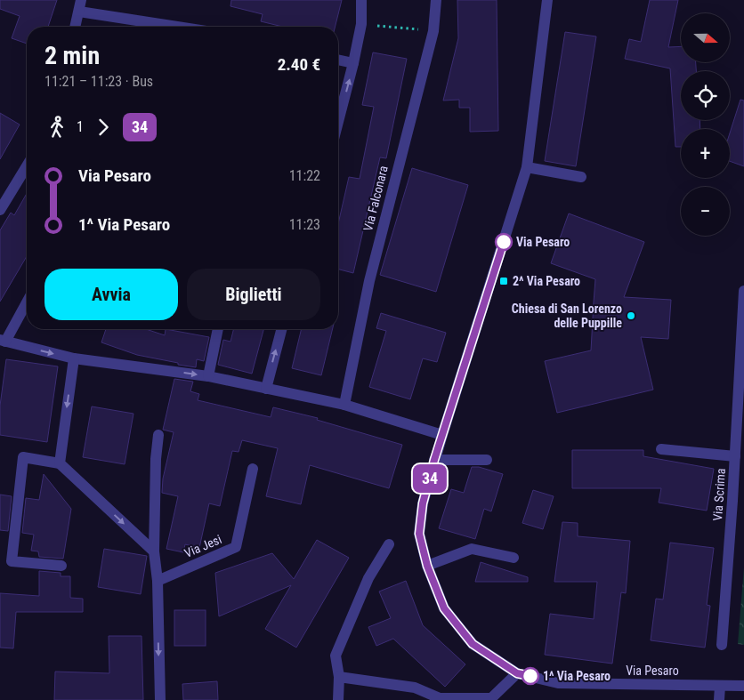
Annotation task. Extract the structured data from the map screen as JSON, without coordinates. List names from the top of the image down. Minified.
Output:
{"streets":{"street":["Via Falconara","Via Scrima","Via Jesi","Via Pesaro"]},"places":{"other":["Via Pesaro","Chiesa di San Lorenzo delle Puppille","1^ Via Pesaro"],"transit":["2^ Via Pesaro"]},"lines":["bus line 34"],"north":"right","page":{"on_map":"34","map_buttons":["+","−"],"heading":["2 min","11:21 – 11:23 · Bus","2.40 €"],"legs":["1","34"],"list":[{"name":"Via Pesaro","value":"11:22"},{"name":"1^ Via Pesaro","value":"11:23"}],"buttons":["Avvia","Biglietti"]}}
